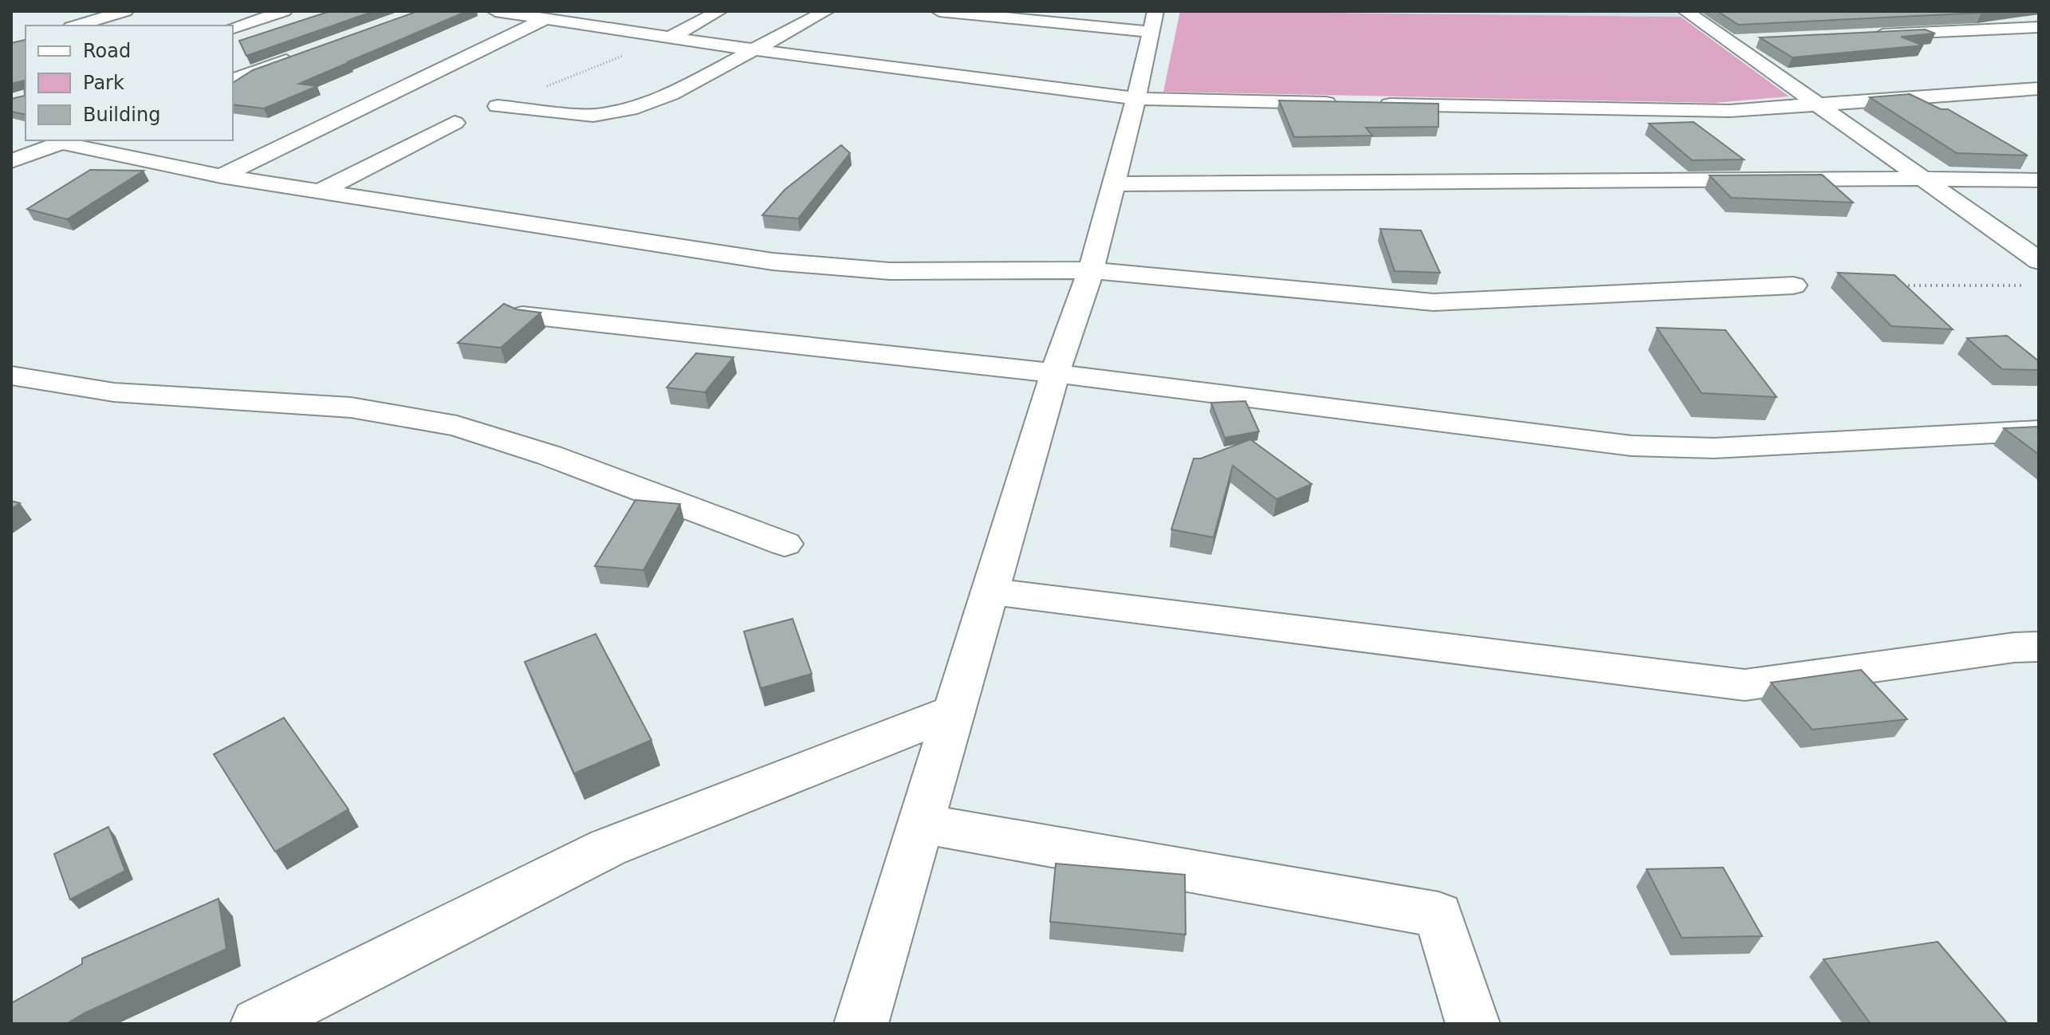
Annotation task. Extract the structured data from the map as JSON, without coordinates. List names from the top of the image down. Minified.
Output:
{"legend":["Road","Park","Building"]}
